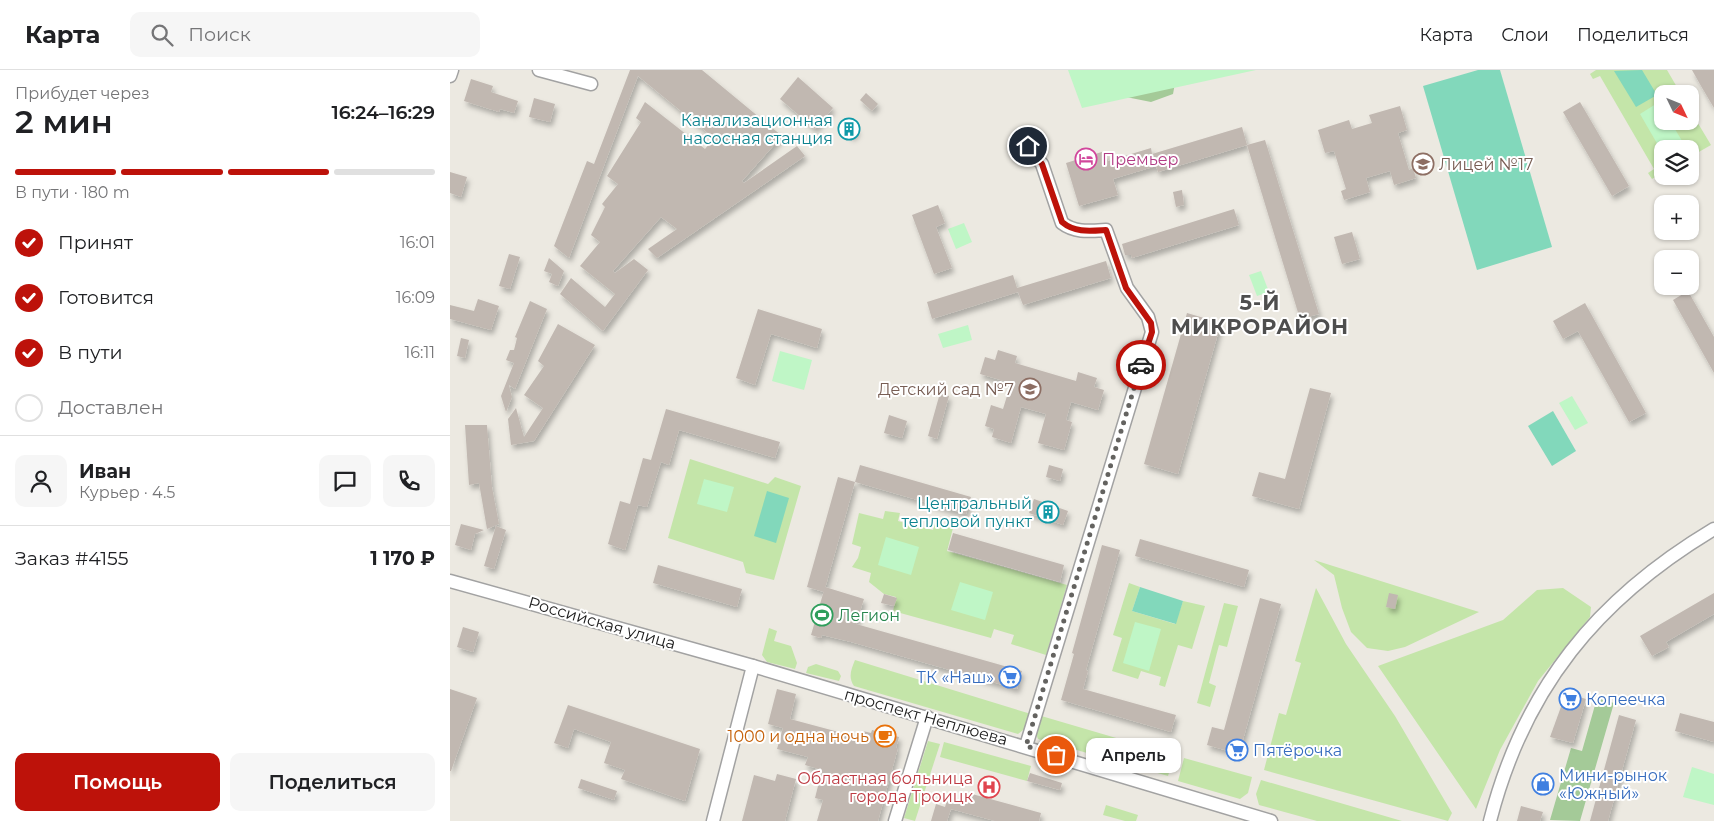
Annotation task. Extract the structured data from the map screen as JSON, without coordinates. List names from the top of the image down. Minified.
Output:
{"streets":{"street":["Российская улица","проспект Неплюева"]},"crossings":[["Российская улица","проспект Неплюева"]],"districts":["5-Й МИКРОРАЙОН"],"places":{"building":["Канализационная насосная станция","Центральный тепловой пункт"],"hotel":["Премьер"],"school or university":["Лицей №17","Детский сад №7"],"sports":["Легион"],"supermarket":["ТК «Наш»","Копеечка","Пятёрочка"],"cafe":["1000 и одна ночь"],"other":["Апрель"],"shop":["Мини-рынок «Южный»"],"hospital":["Областная больница города Троицк"]},"north":"bottom right","page":{"header":"Карта","search":"Поиск","nav":["Карта","Слои","Поделиться"],"heading":["2 мин","Прибудет через","16:24–16:29"],"panel":["Иван","Курьер · 4.5","Заказ #4155","1 170 ₽"],"map_buttons":["+","−"],"bar":"В пути · 180 m","list":[["Принят","16:01"],["Готовится","16:09"],["В пути","16:11"],"Доставлен"],"bubble":"Апрель","buttons":["Помощь","Поделиться"]}}
